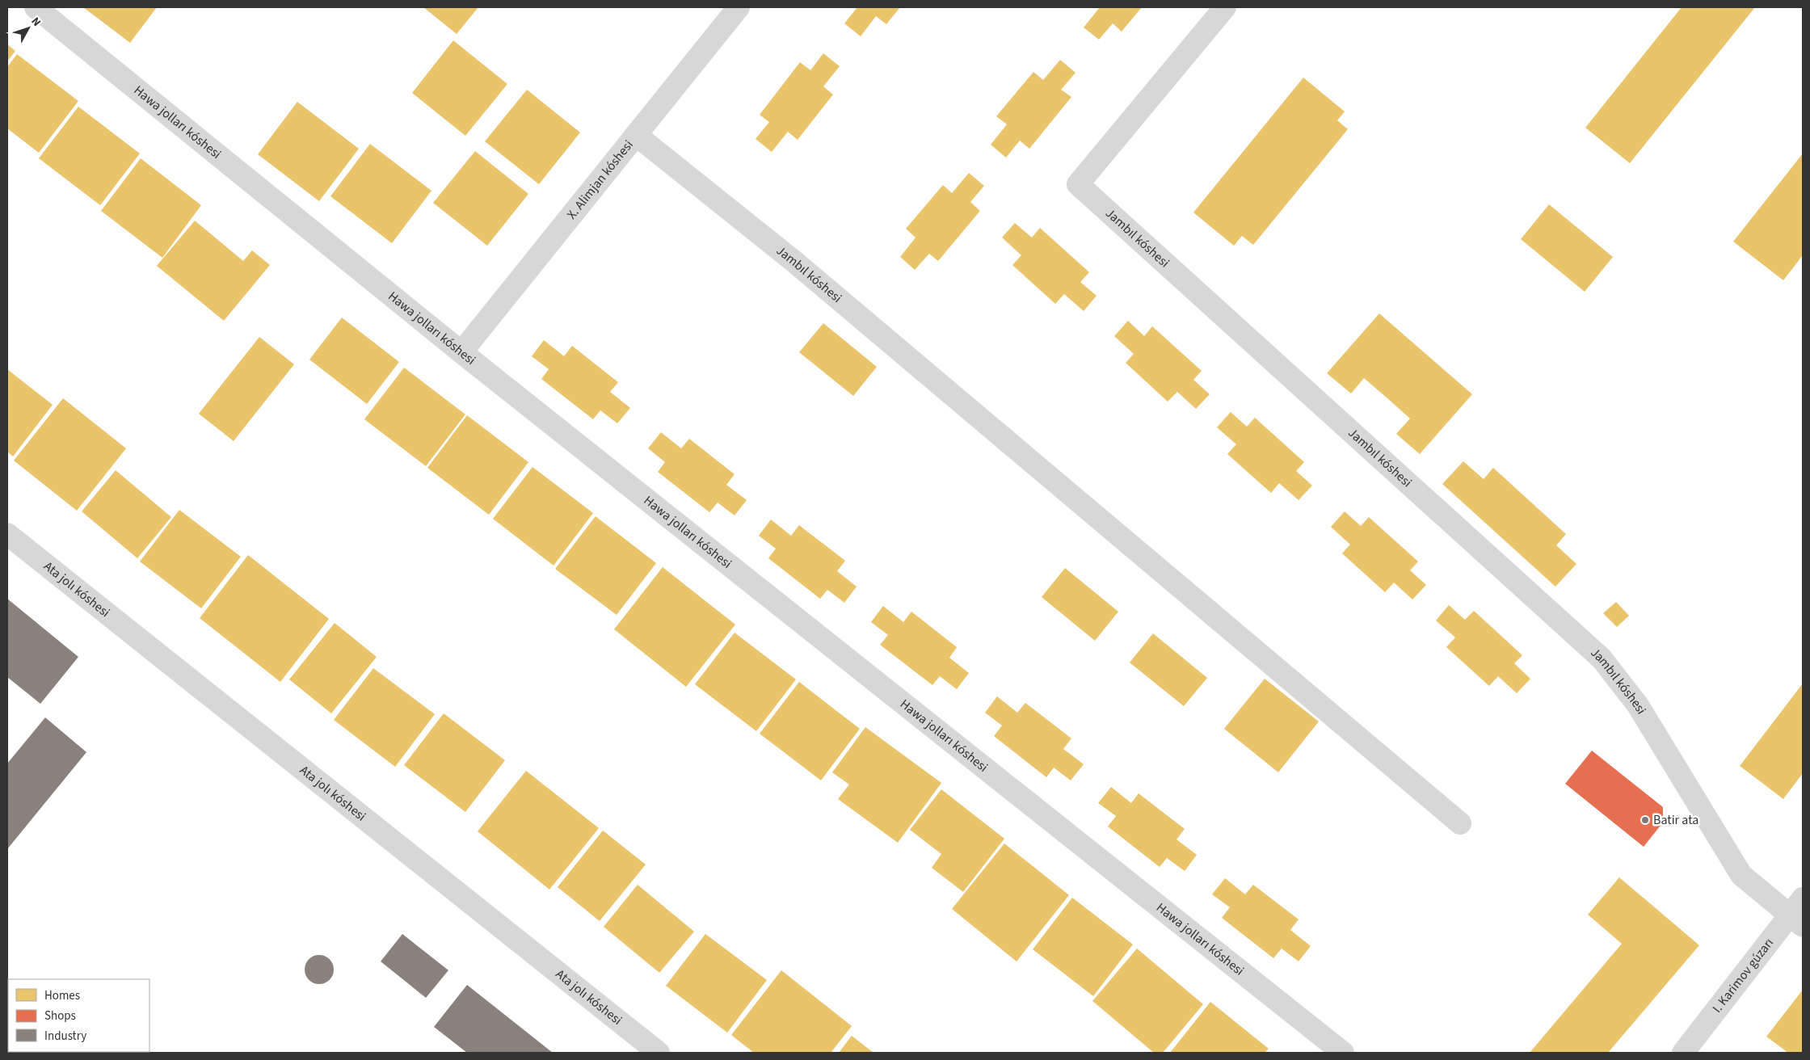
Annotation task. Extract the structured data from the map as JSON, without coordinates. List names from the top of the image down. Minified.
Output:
{"streets":{"street":["Hawa jolları kóshesi","X. Alimjan kóshesi","Jambıl kóshesi","Ata jolı kóshesi","I. Karimov gúzarı"]},"crossings":[["Hawa jolları kóshesi","X. Alimjan kóshesi"],["X. Alimjan kóshesi","Jambıl kóshesi"],["Jambıl kóshesi","I. Karimov gúzarı"]],"places":["Batir ata"],"legend":["Homes","Shops","Industry"],"north":"top right"}
